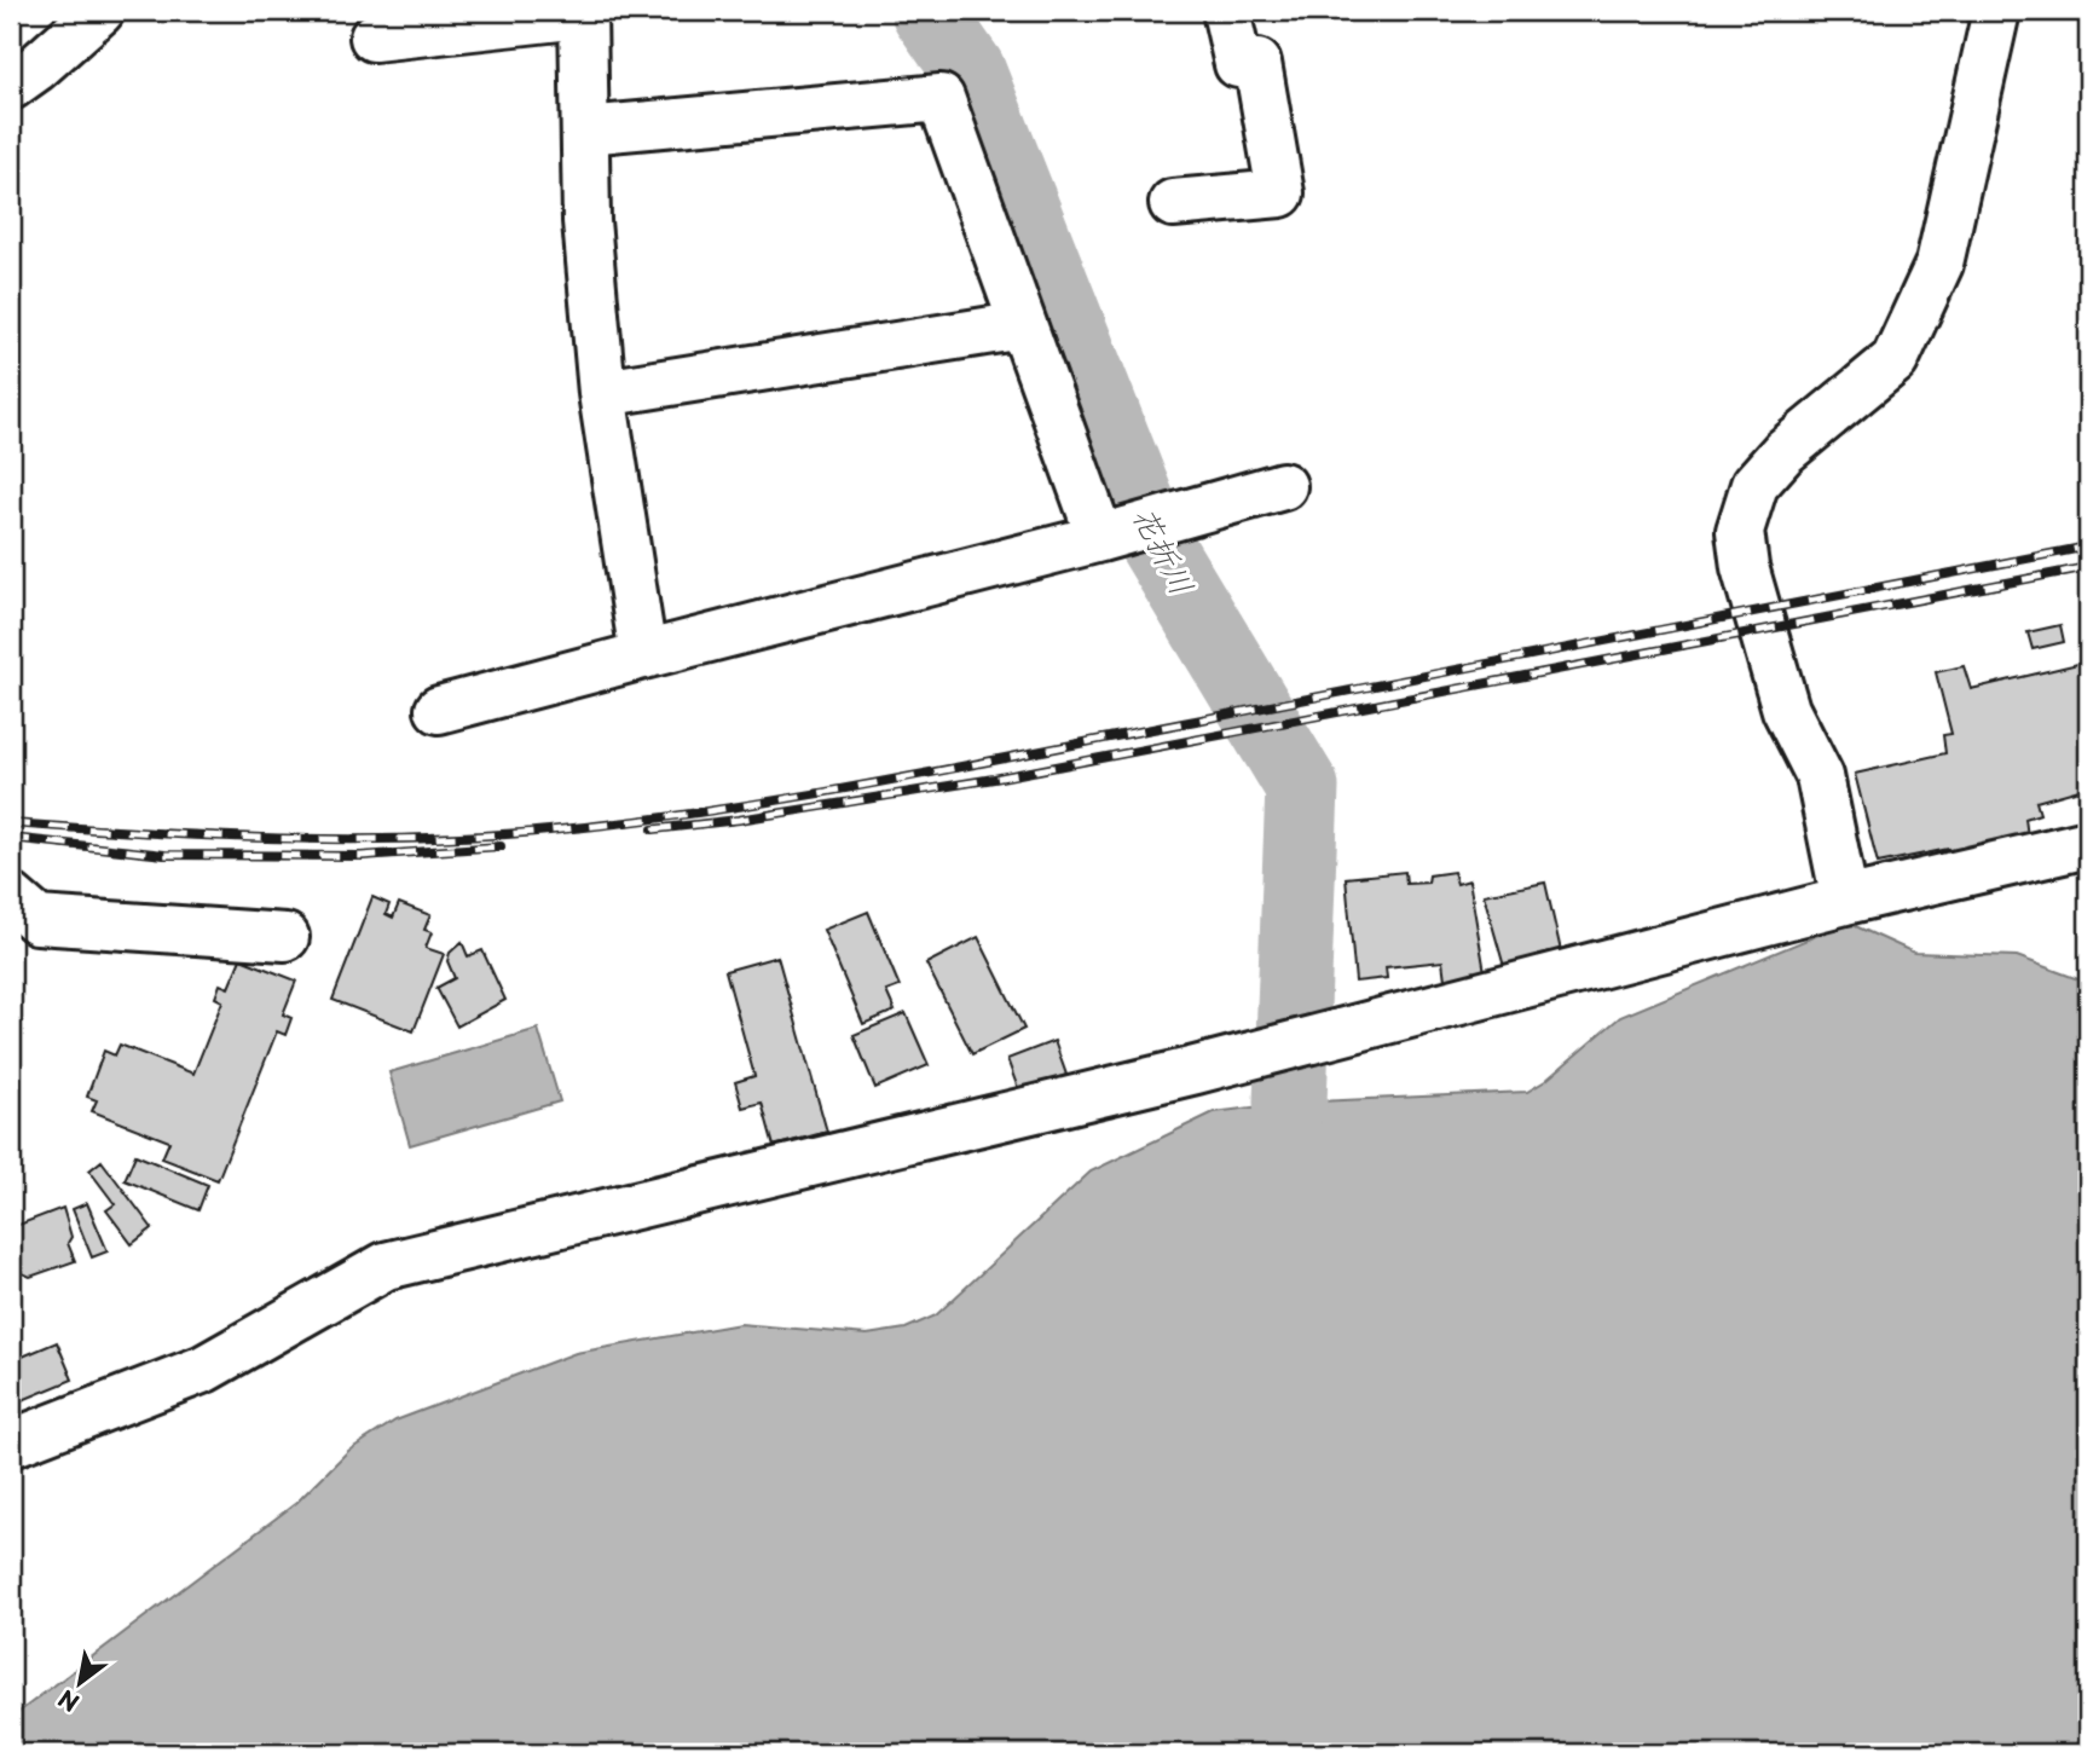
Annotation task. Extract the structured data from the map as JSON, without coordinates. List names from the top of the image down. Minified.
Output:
{"water":["花折川"],"north":"bottom left"}
